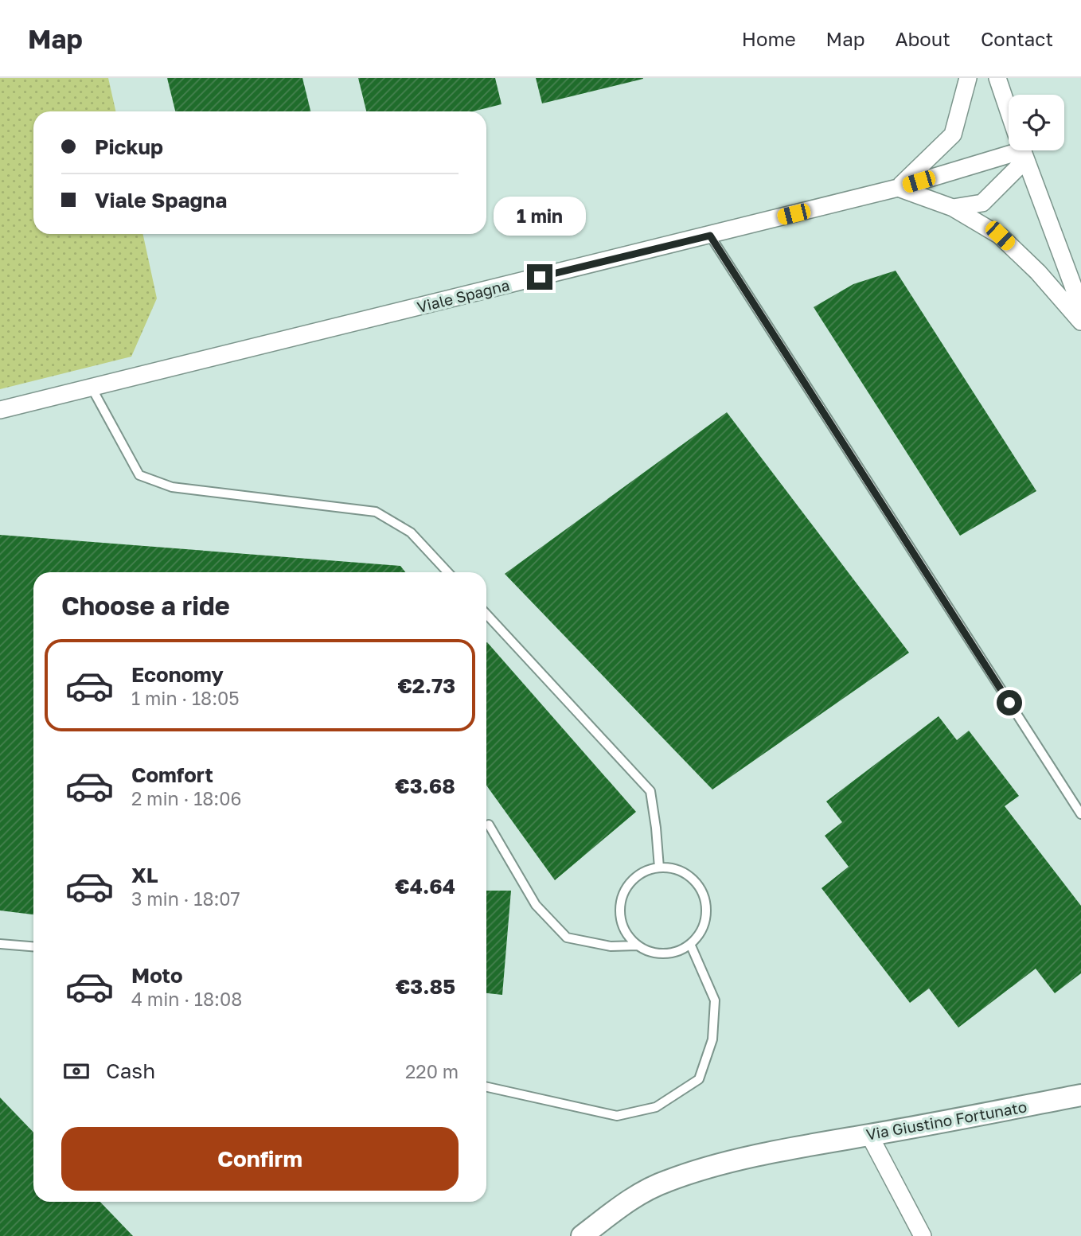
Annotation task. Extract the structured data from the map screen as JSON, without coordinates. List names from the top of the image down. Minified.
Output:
{"streets":{"street":["Viale Spagna","Via Giustino Fortunato"]},"page":{"header":"Map","nav":["Home","Map","About","Contact"],"banner":["Pickup","Viale Spagna"],"bubble":"1 min","heading":"Choose a ride","list":[{"name":"Economy","note":"1 min · 18:05","value":"€2.73"},{"name":"Comfort","note":"2 min · 18:06","value":"€3.68"},{"name":"XL","note":"3 min · 18:07","value":"€4.64"},{"name":"Moto","note":"4 min · 18:08","value":"€3.85"}],"pay":["Cash","220 m"],"buttons":"Confirm"}}
